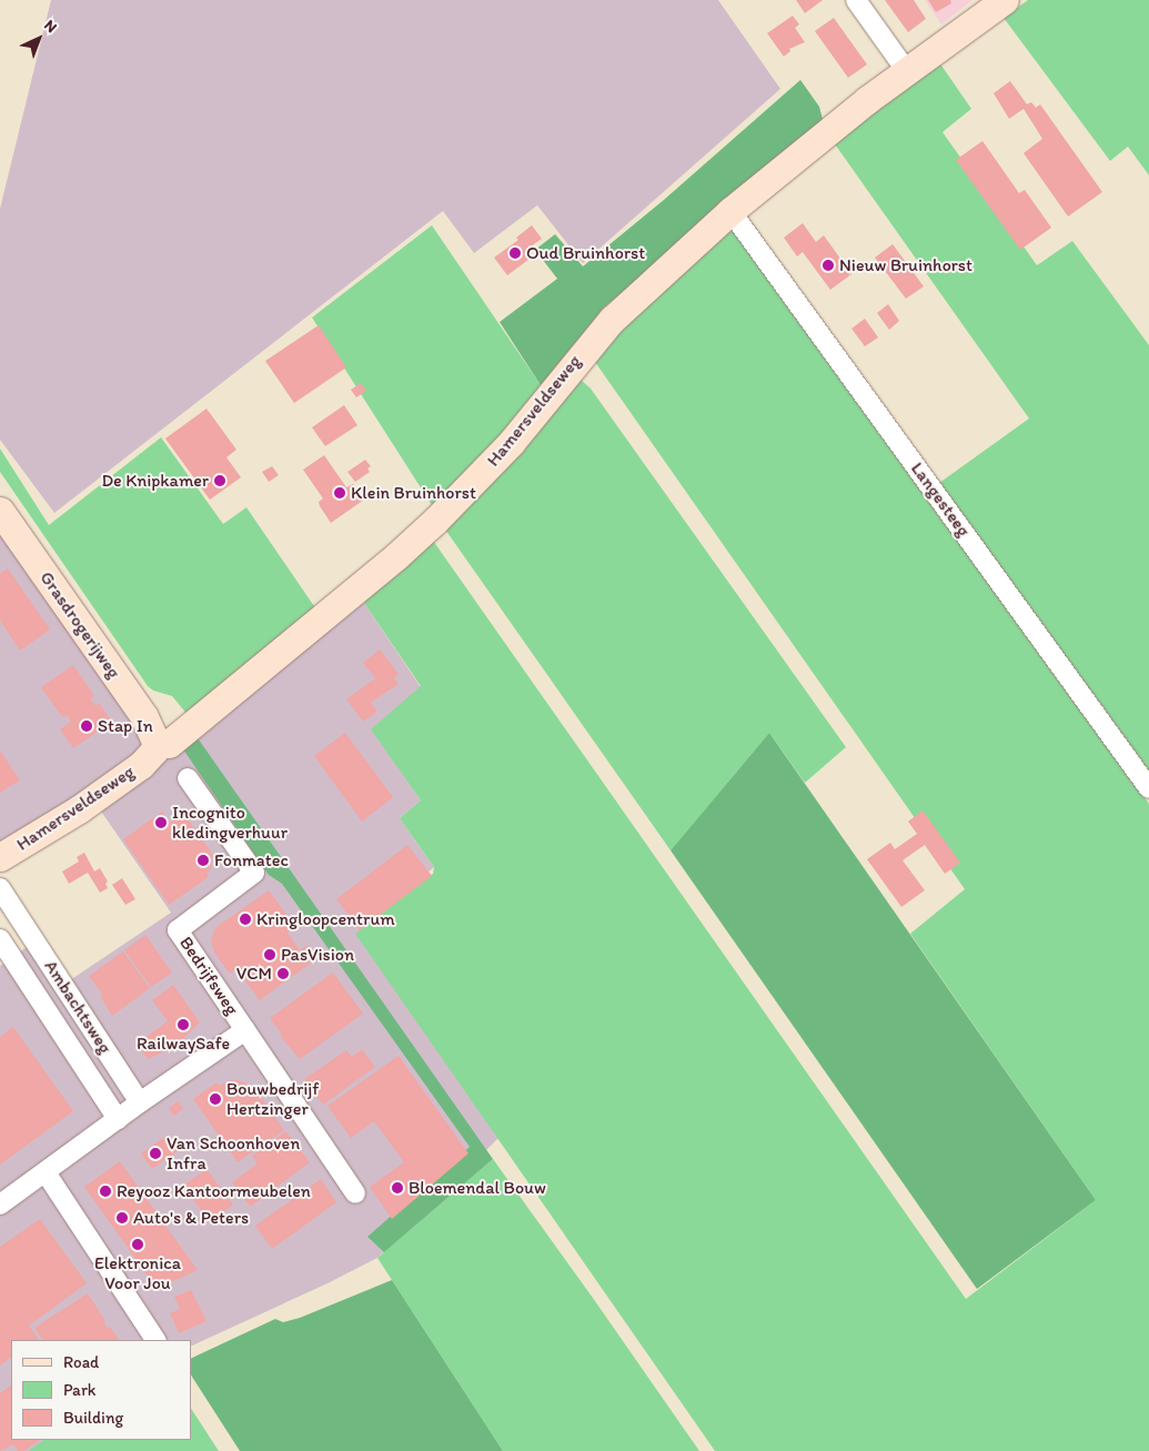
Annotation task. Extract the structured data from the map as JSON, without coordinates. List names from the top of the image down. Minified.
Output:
{"streets":{"street":["Hamersveldseweg","Langesteeg","Grasdrogerijweg","Bedrijfsweg","Ambachtsweg"]},"crossings":[["Hamersveldseweg","Langesteeg"],["Hamersveldseweg","Grasdrogerijweg"],["Bedrijfsweg","Ambachtsweg"]],"places":["Oud Bruinhorst","Nieuw Bruinhorst","De Knipkamer","Klein Bruinhorst","Stap In","Incognito kledingverhuur","Fonmatec","Kringloopcentrum","PasVision","VCM","RailwaySafe","Bouwbedrijf Hertzinger","Van Schoonhoven Infra","Bloemendal Bouw","Reyooz Kantoormeubelen","Auto's & Peters","Elektronica Voor Jou"],"legend":["Road","Park","Building"],"north":"top right"}
